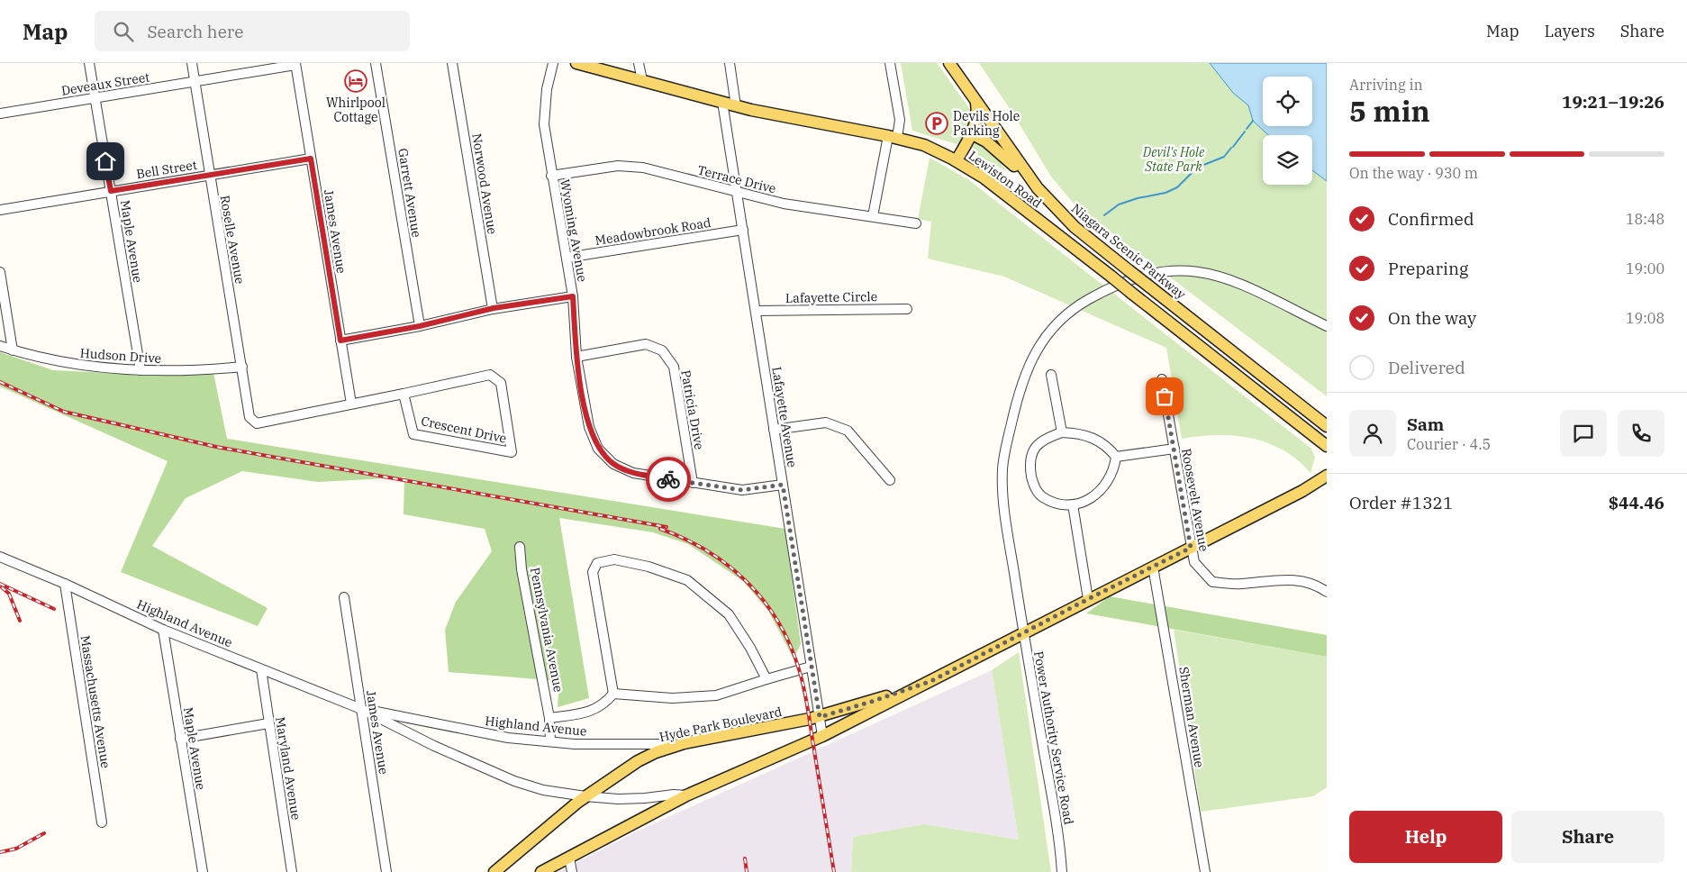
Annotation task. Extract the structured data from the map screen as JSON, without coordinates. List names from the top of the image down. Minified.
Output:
{"streets":{"main road":["Lewiston Road","Niagara Scenic Parkway","Hyde Park Boulevard"],"street":["Deveaux Street","Bell Street","Terrace Drive","Norwood Avenue","Garrett Avenue","Wyoming Avenue","James Avenue","Meadowbrook Road","Roselle Avenue","Maple Avenue","Lafayette Circle","Hudson Drive","Patricia Drive","Lafayette Avenue","Crescent Drive","Roosevelt Avenue","Highland Avenue","Pennsylvania Avenue","Massachusetts Avenue","Sherman Avenue","Power Authority Service Road","Maryland Avenue"]},"crossings":[["Deveaux Street","James Avenue"],["Deveaux Street","Roselle Avenue"],["Deveaux Street","Maple Avenue"],["Bell Street","James Avenue"],["Bell Street","Roselle Avenue"],["Bell Street","Maple Avenue"],["Terrace Drive","Wyoming Avenue"],["Terrace Drive","Lafayette Avenue"],["Lewiston Road","Lafayette Avenue"],["Wyoming Avenue","Meadowbrook Road"],["Wyoming Avenue","Patricia Drive"],["Wyoming Avenue","Lafayette Avenue"],["James Avenue","Crescent Drive"],["James Avenue","Highland Avenue"],["Meadowbrook Road","Lafayette Avenue"],["Roselle Avenue","Hudson Drive"],["Roselle Avenue","Crescent Drive"],["Maple Avenue","Hudson Drive"],["Maple Avenue","Highland Avenue"],["Lafayette Circle","Lafayette Avenue"],["Hudson Drive","Crescent Drive"],["Lafayette Avenue","Hyde Park Boulevard"],["Roosevelt Avenue","Hyde Park Boulevard"],["Highland Avenue","Pennsylvania Avenue"],["Highland Avenue","Massachusetts Avenue"],["Highland Avenue","Hyde Park Boulevard"],["Highland Avenue","Maryland Avenue"],["Sherman Avenue","Hyde Park Boulevard"],["Hyde Park Boulevard","Power Authority Service Road"]],"parks":["Devil's Hole State Park"],"places":{"hotel":["Whirlpool Cottage"],"parking":["Devils Hole Parking"]},"page":{"header":"Map","search":"Search here","nav":["Map","Layers","Share"],"heading":["5 min","Arriving in","19:21–19:26"],"panel":["Sam","Courier · 4.5","Order #1321","$44.46"],"bar":"On the way · 930 m","list":[["Confirmed","18:48"],["Preparing","19:00"],["On the way","19:08"],"Delivered"],"buttons":["Help","Share"]}}
